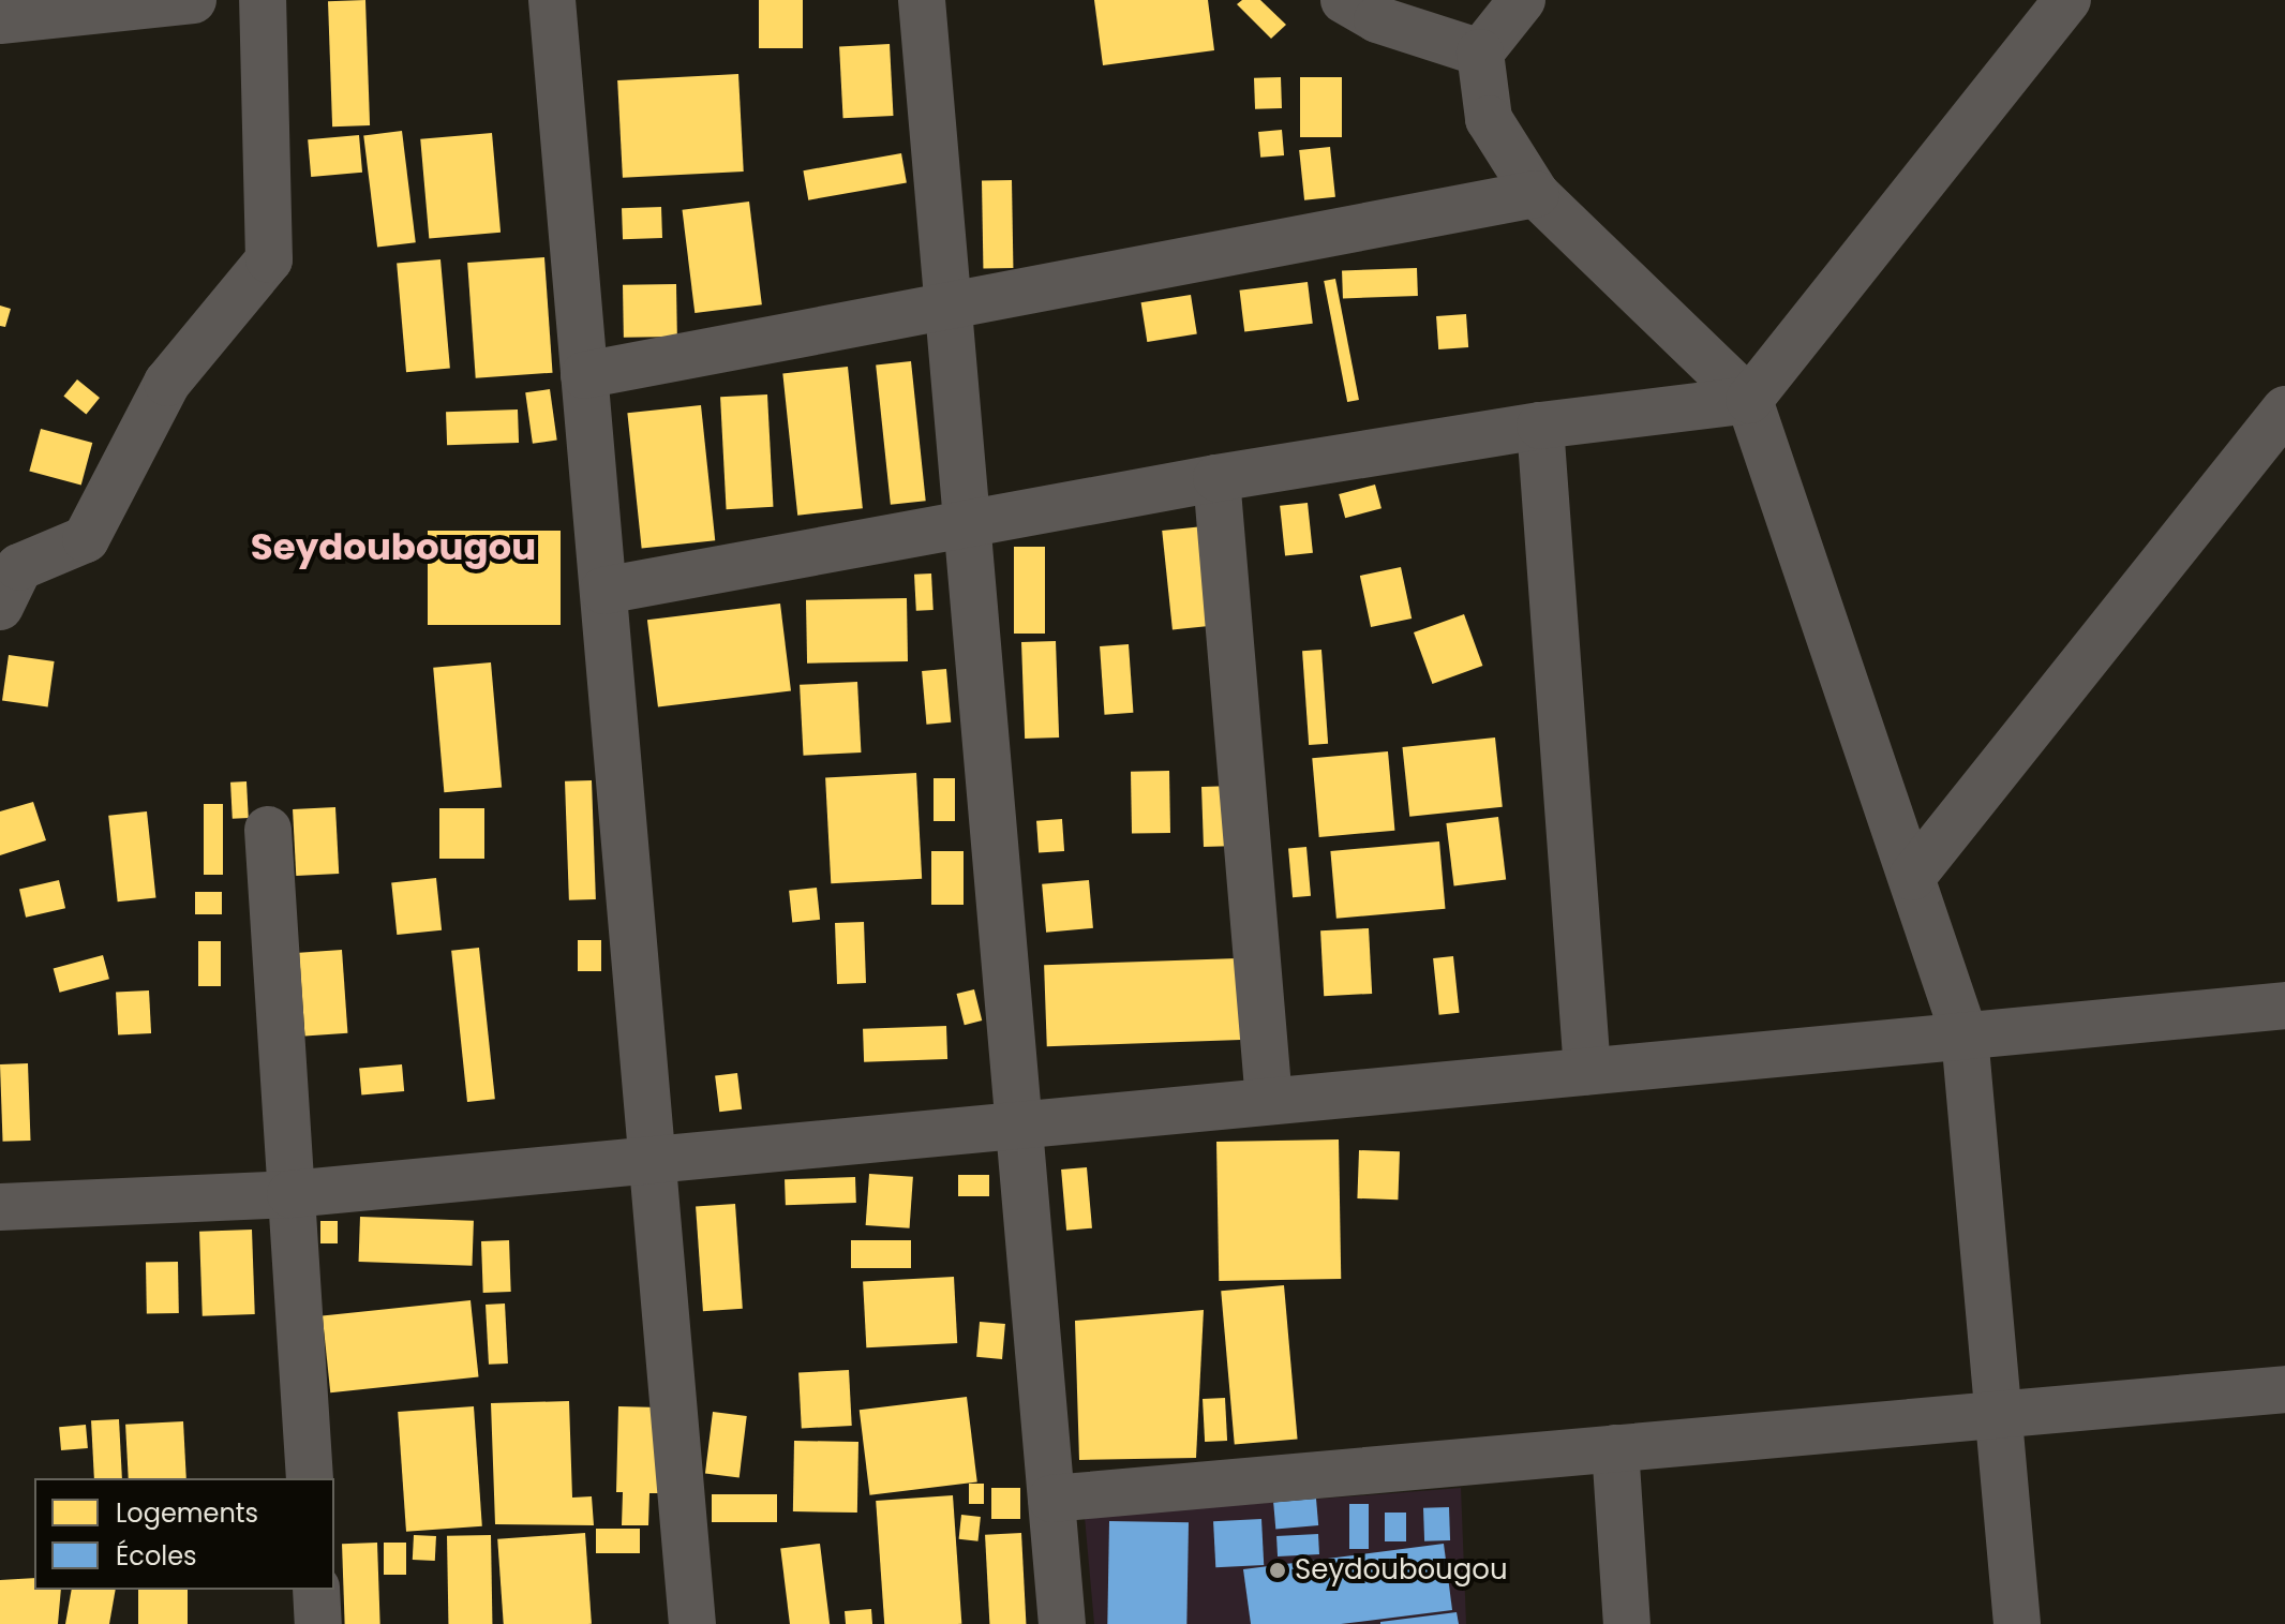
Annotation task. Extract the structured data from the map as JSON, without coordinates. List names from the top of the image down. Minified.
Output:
{"districts":["Seydoubougou"],"places":["Seydoubougou"],"legend":["Logements","Écoles"]}
